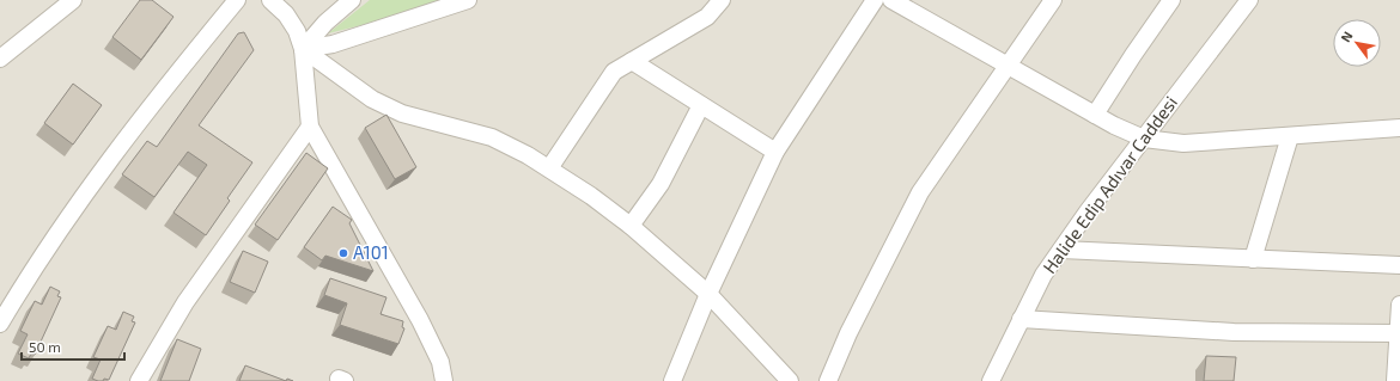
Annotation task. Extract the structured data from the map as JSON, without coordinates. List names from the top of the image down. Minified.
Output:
{"streets":{"street":["Halide Edip Adıvar Caddesi"]},"places":["A101"],"scale_bar":"50 m","north":"top left"}
